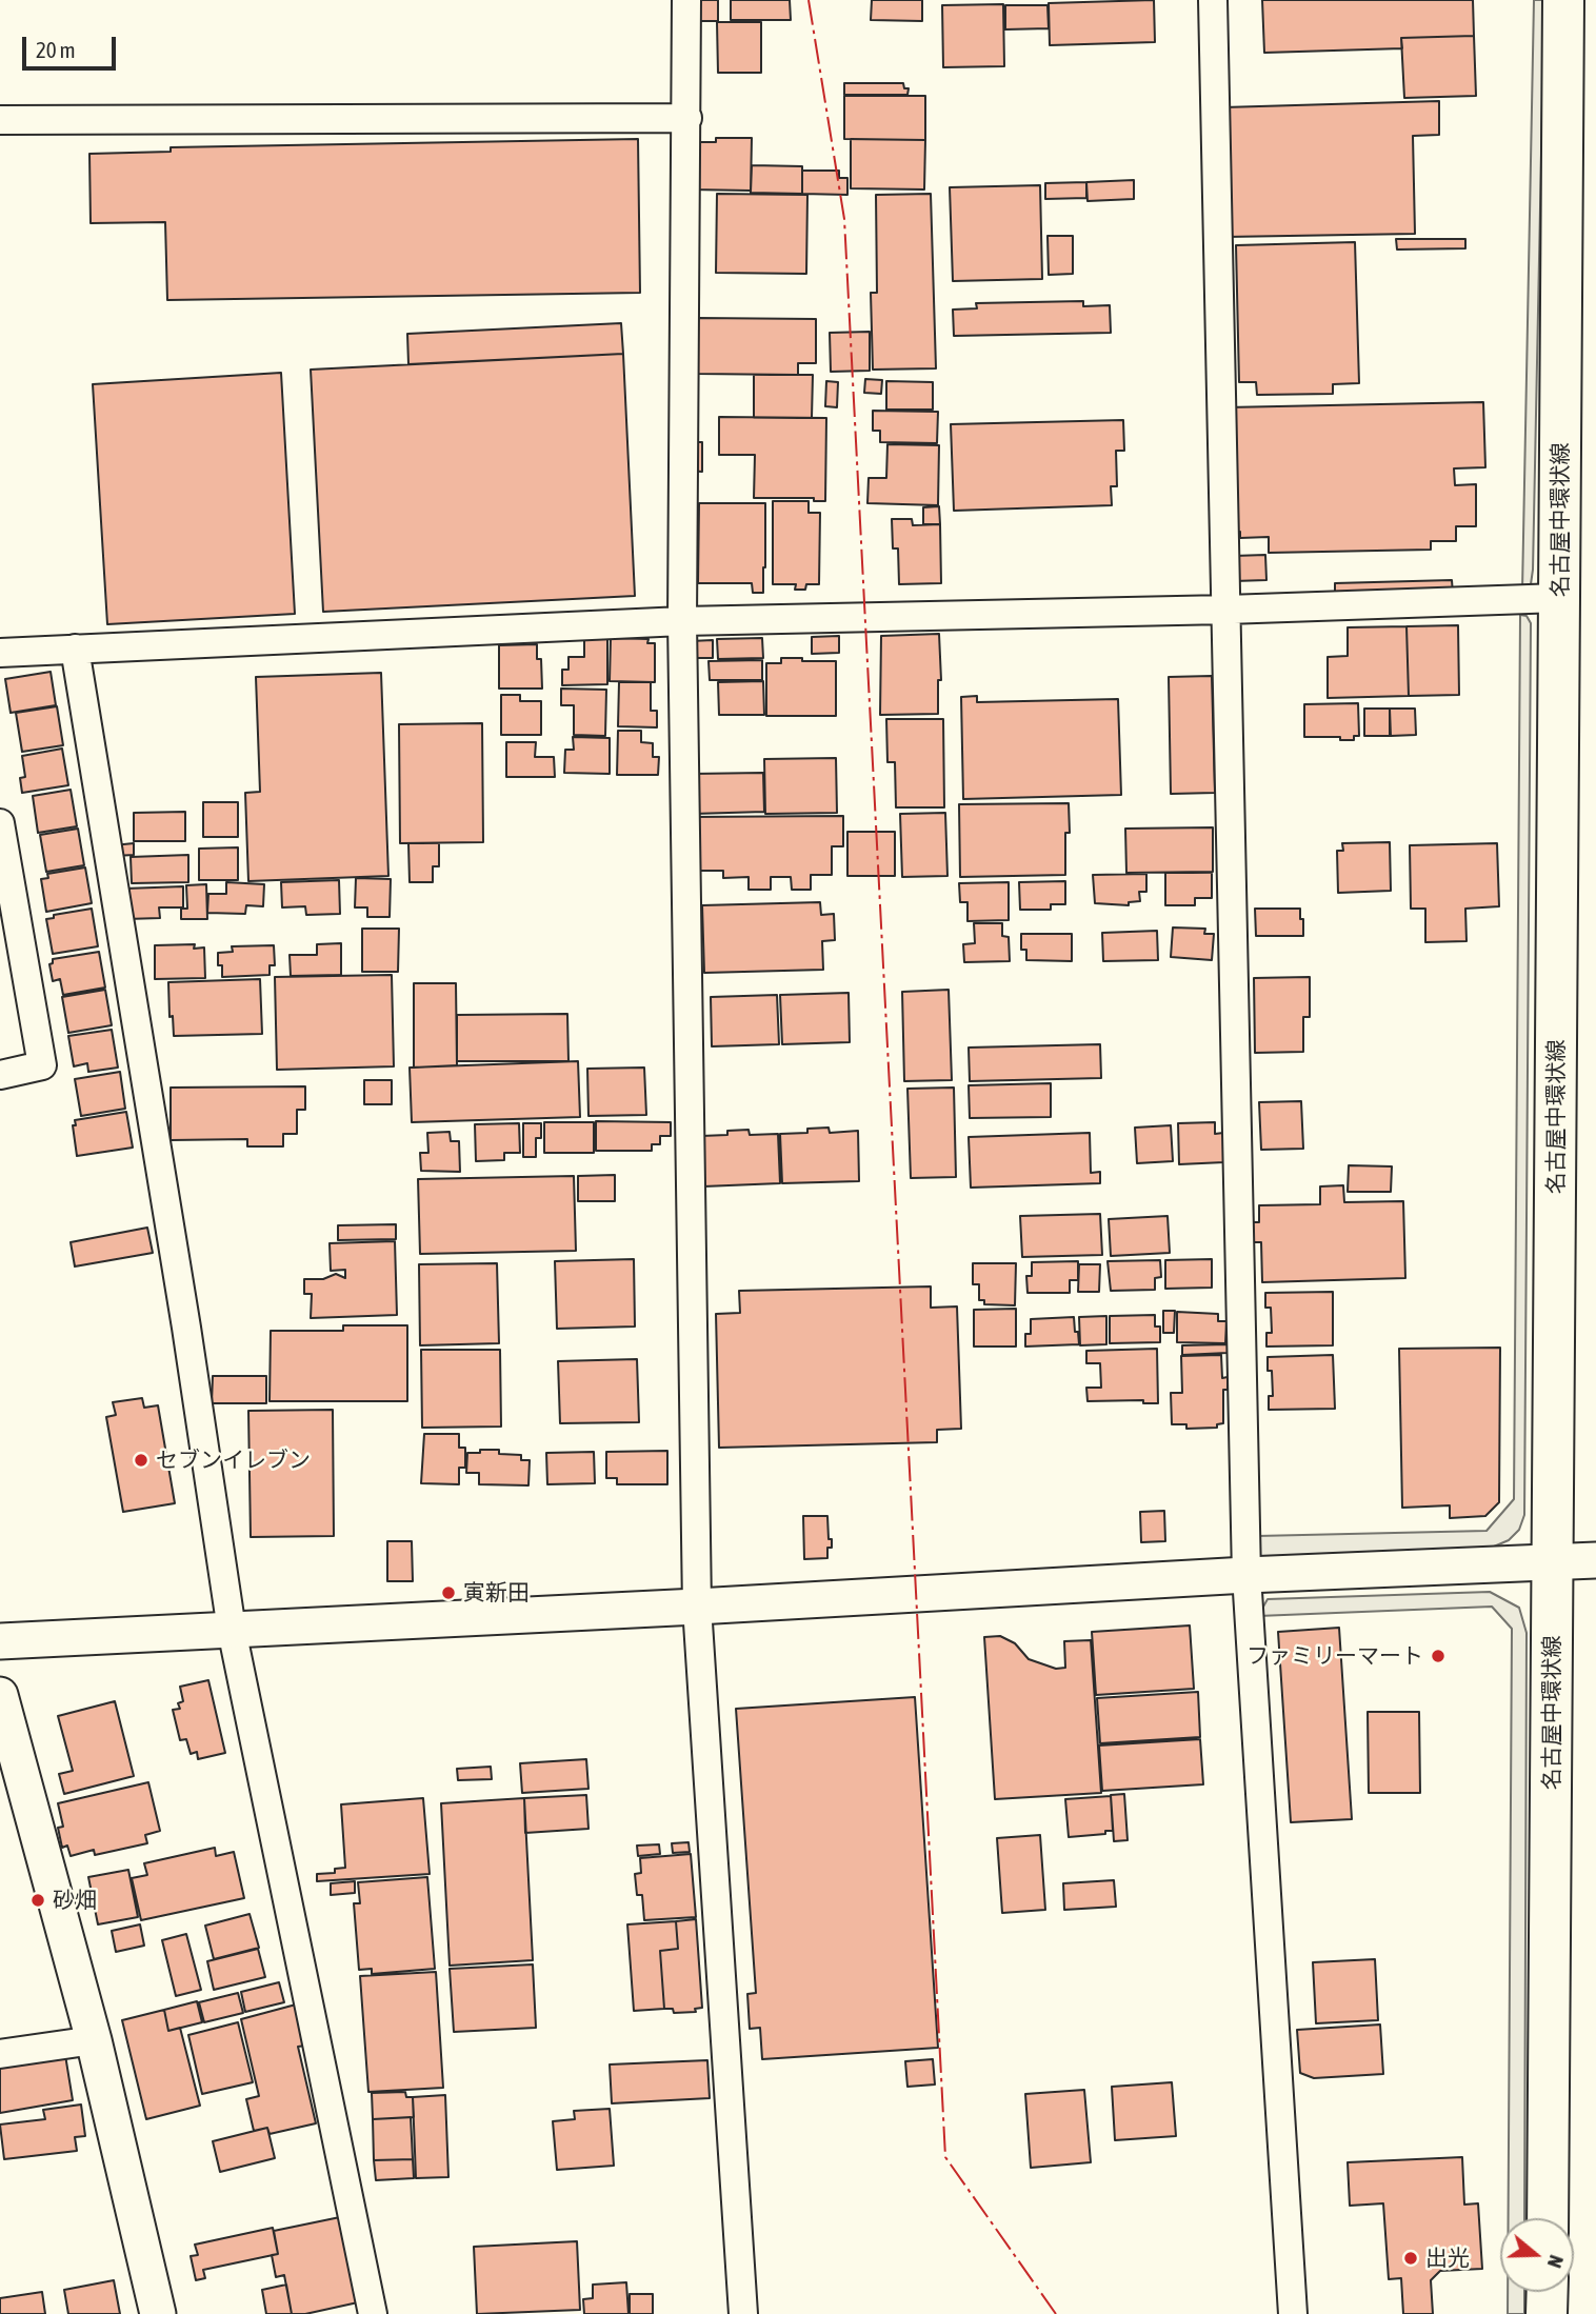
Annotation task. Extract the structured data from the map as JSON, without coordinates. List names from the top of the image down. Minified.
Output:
{"streets":{"main road":["名古屋中環状線"]},"places":["セブンイレブン","寅新田","ファミリーマート","砂畑","出光"],"scale_bar":"20 m","north":"right"}
